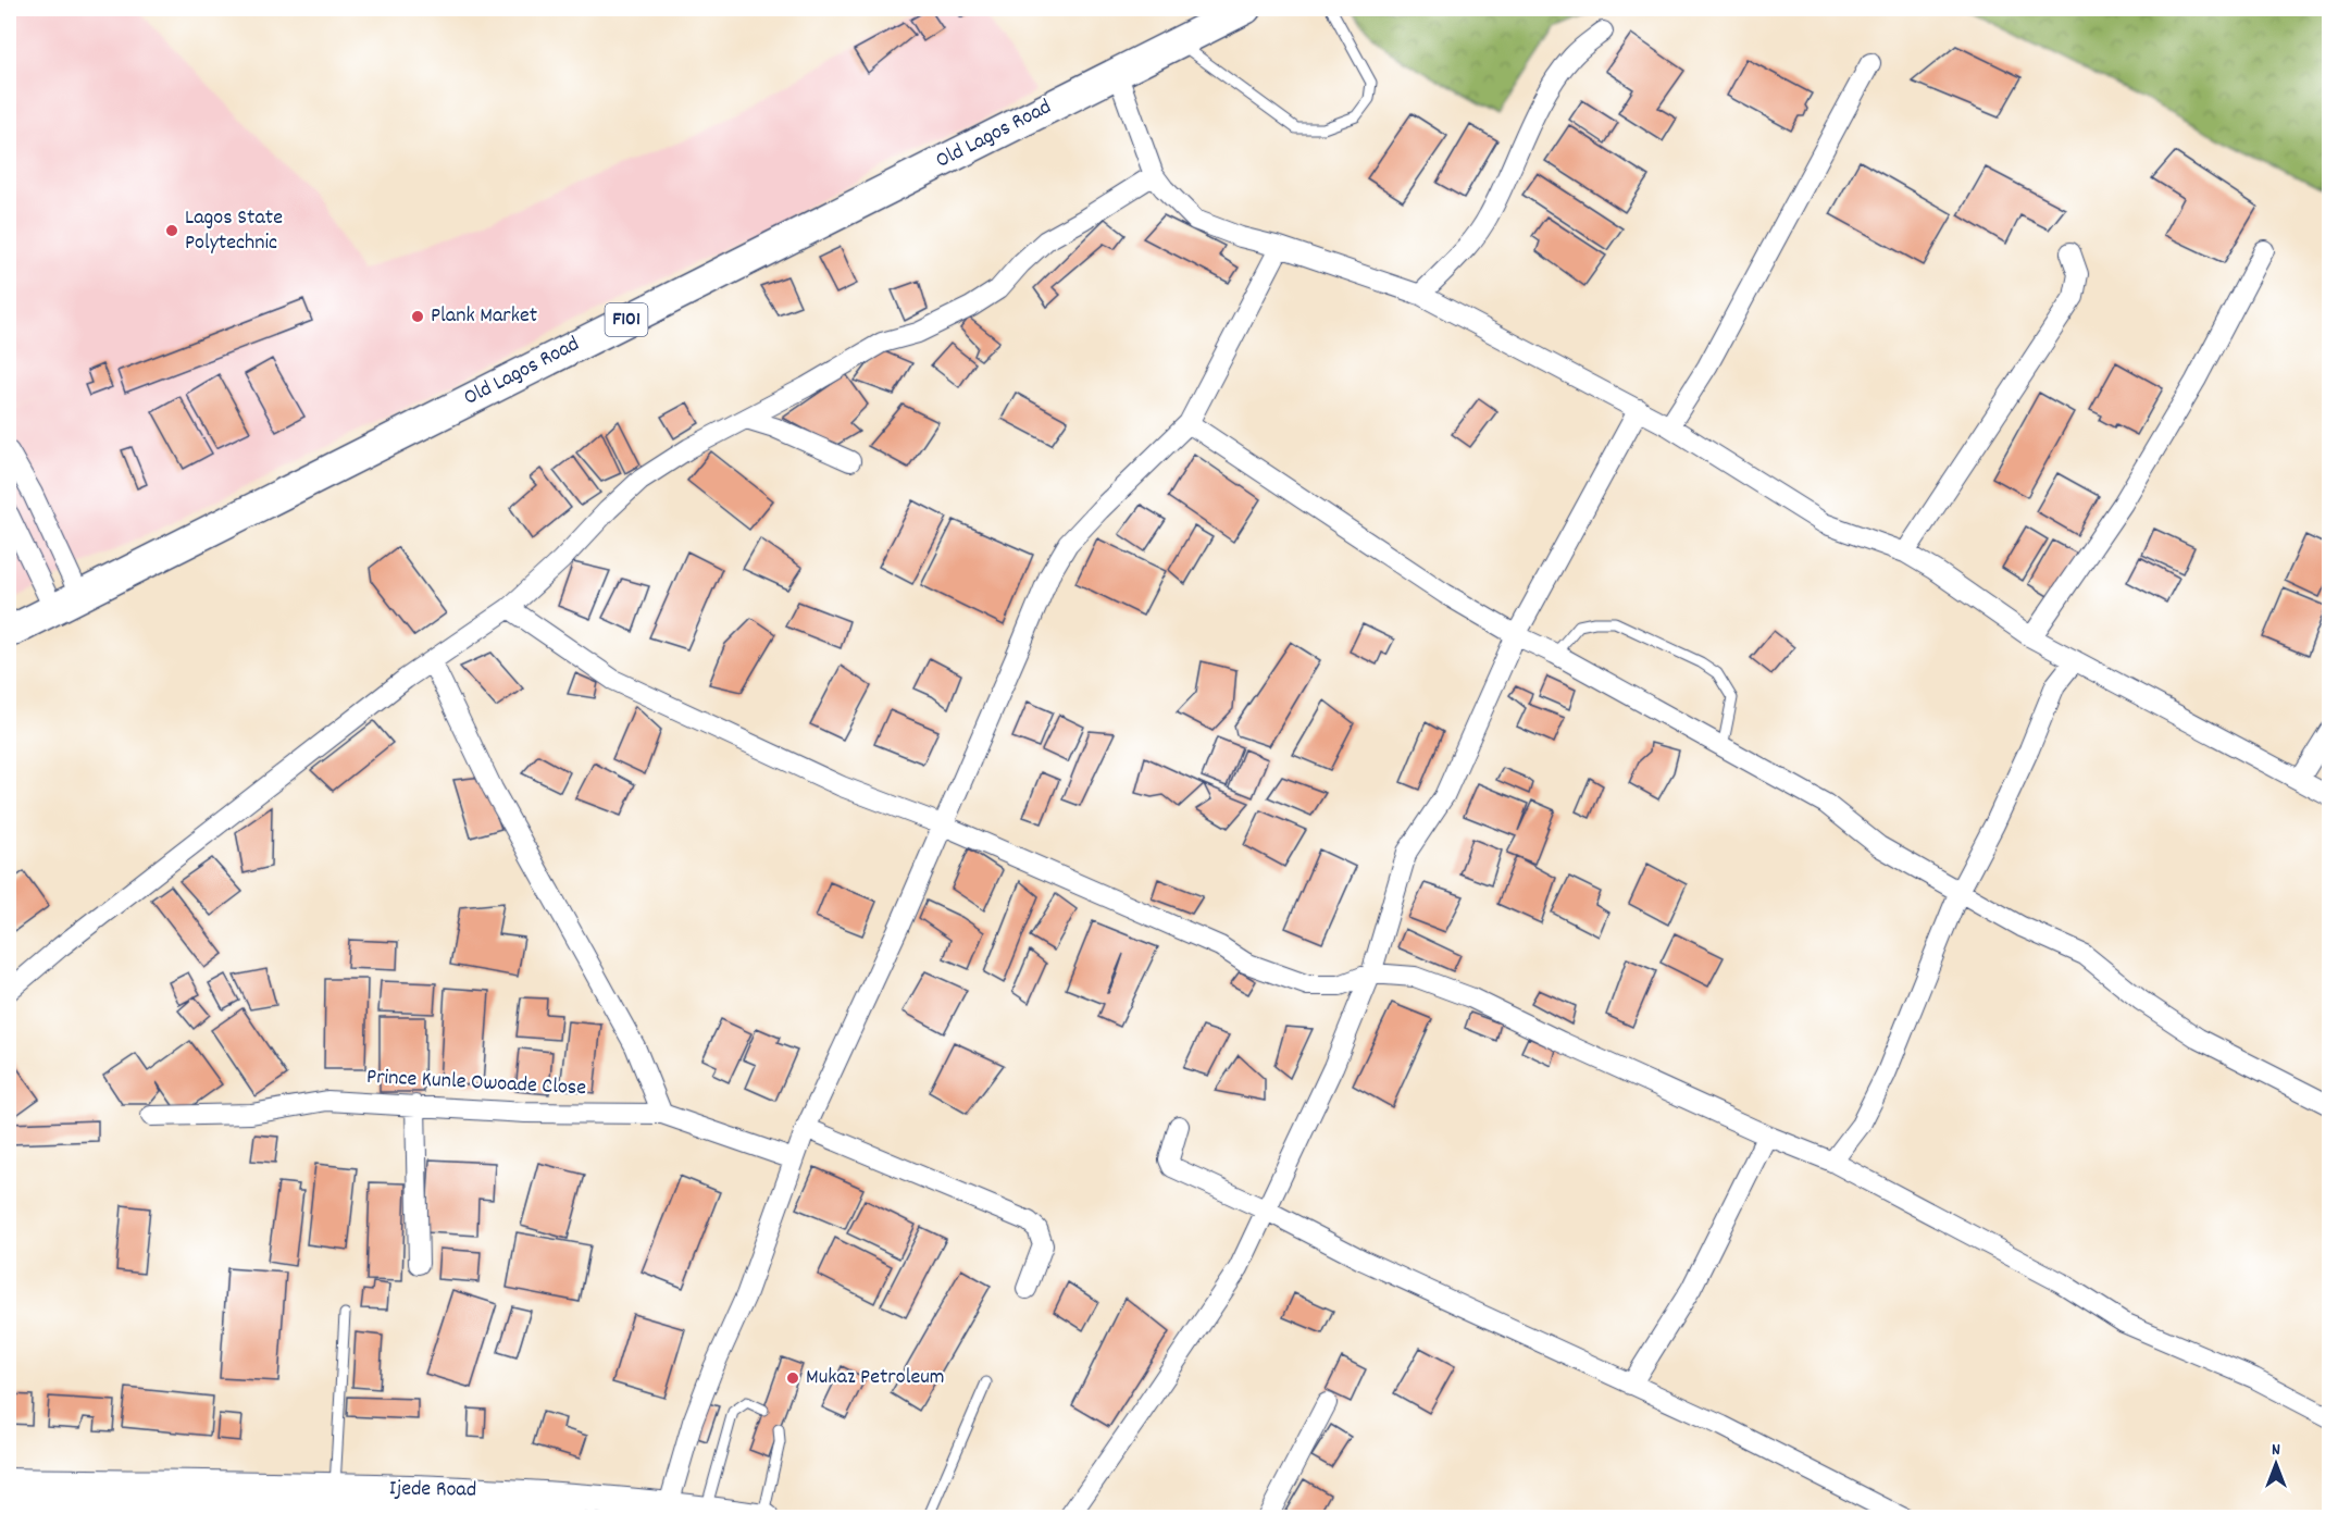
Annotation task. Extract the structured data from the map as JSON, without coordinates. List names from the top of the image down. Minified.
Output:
{"streets":{"main road":["Old Lagos Road","F101","Ijede Road"],"street":["Prince Kunle Owoade Close"]},"places":["Lagos State Polytechnic","Plank Market","Mukaz Petroleum"],"north":"top"}
